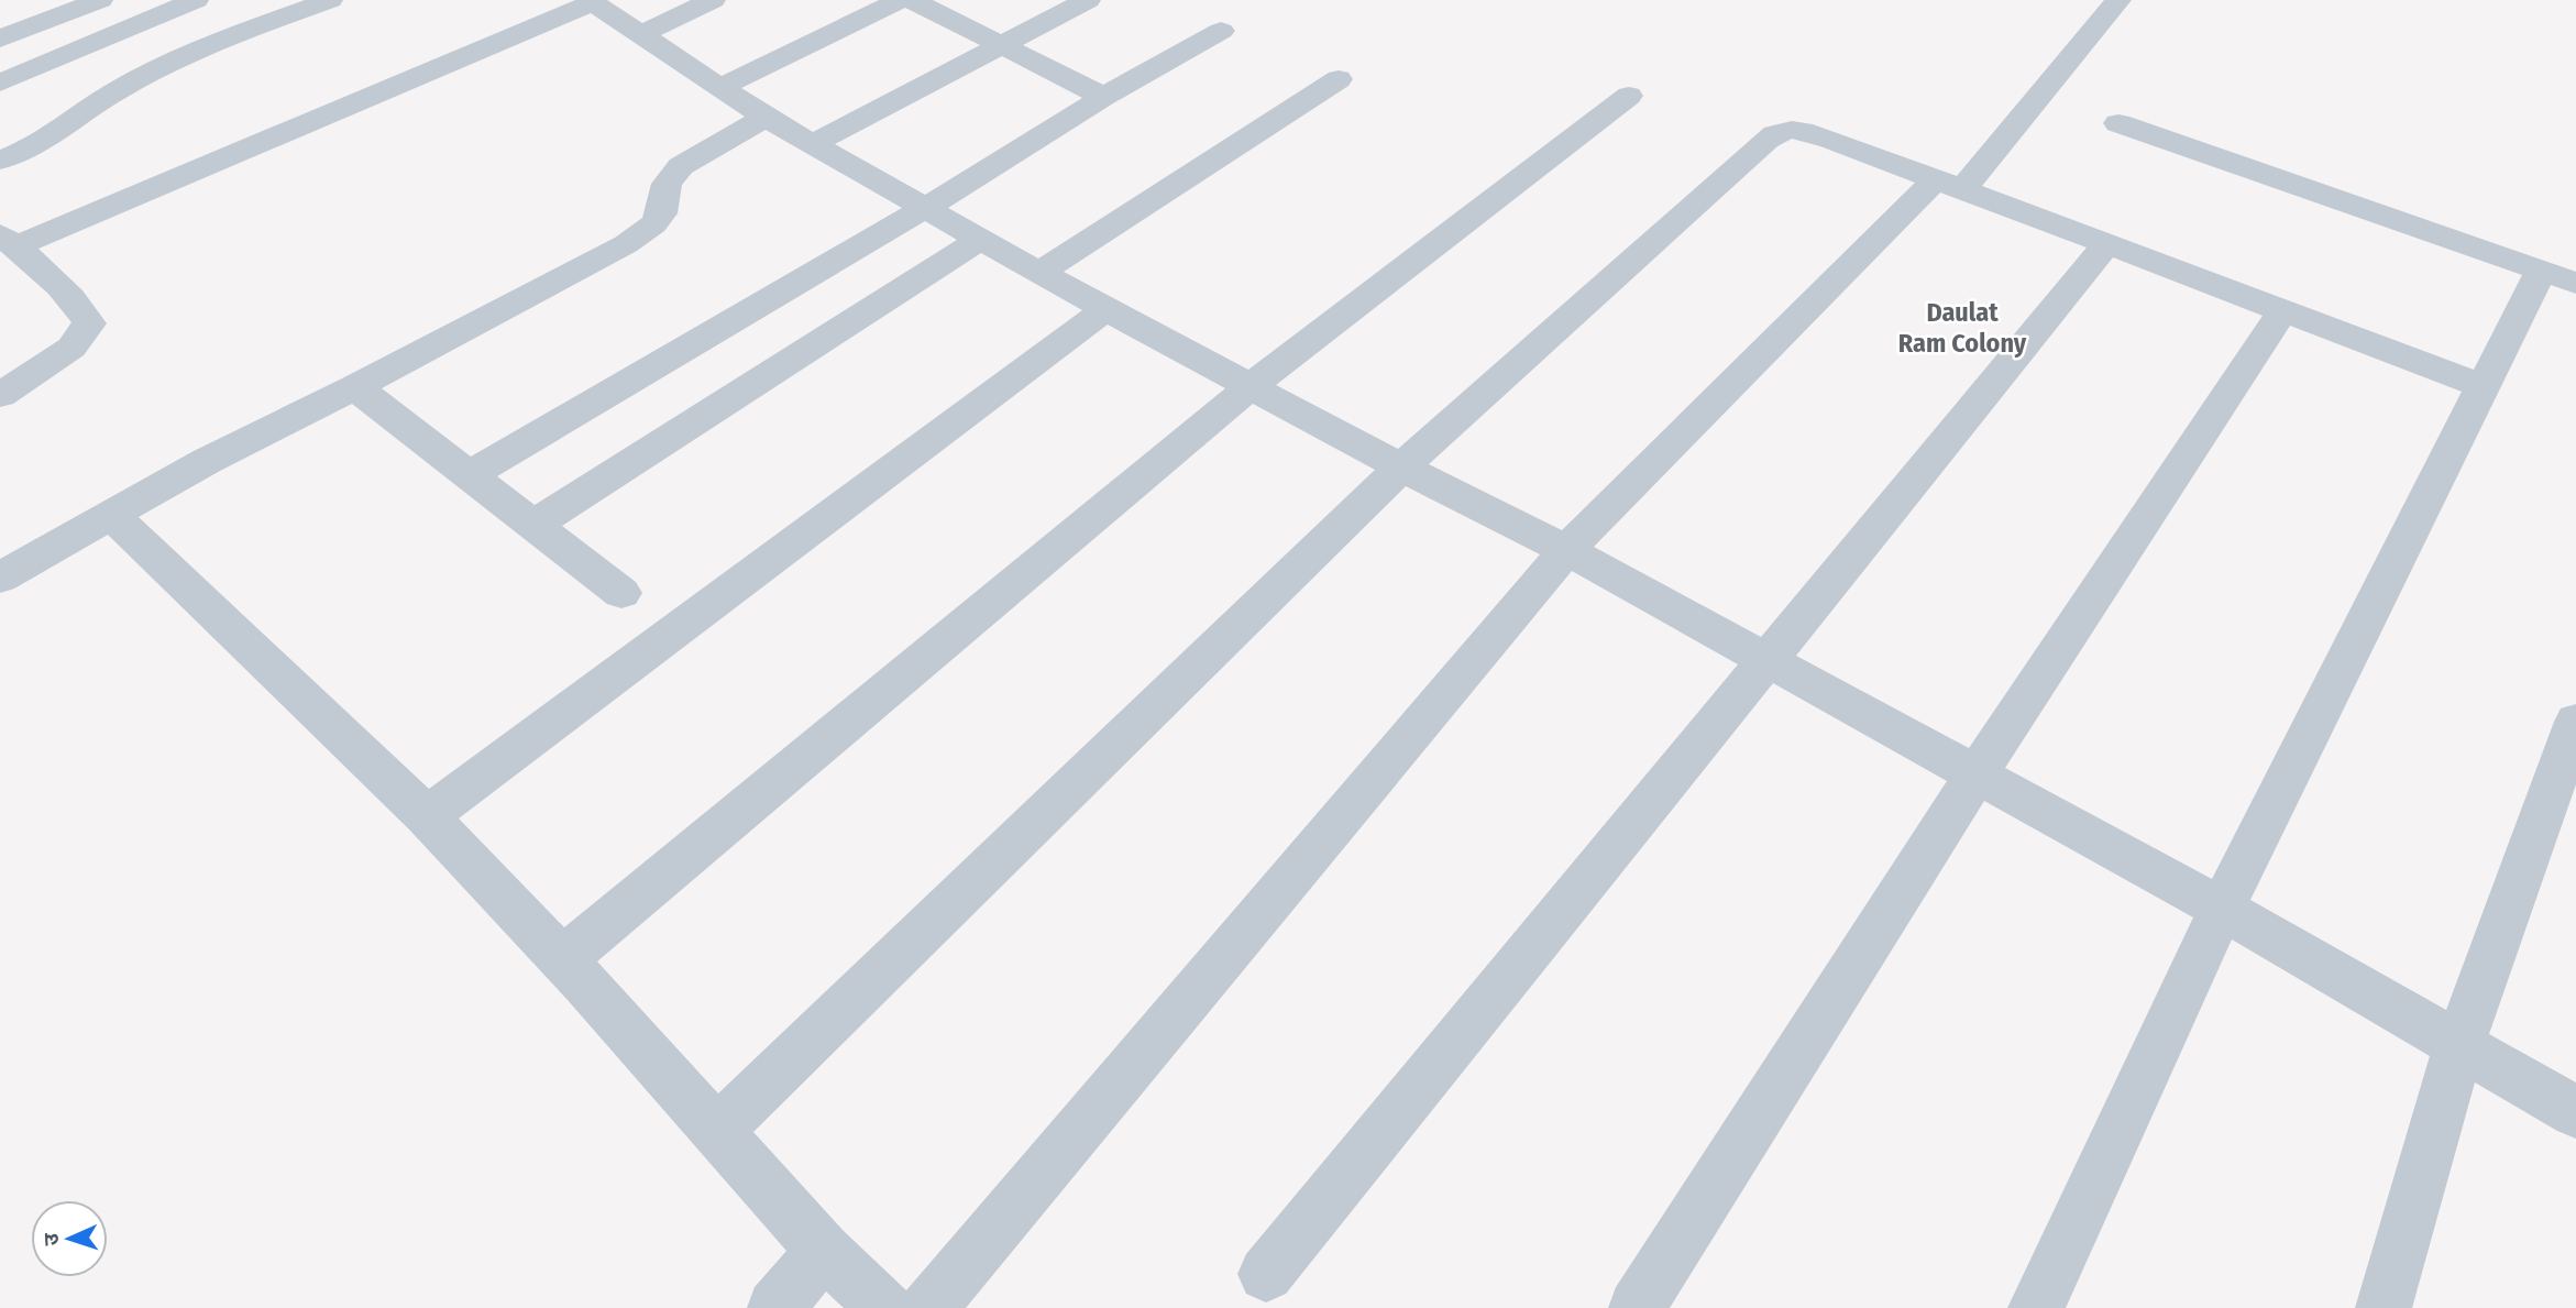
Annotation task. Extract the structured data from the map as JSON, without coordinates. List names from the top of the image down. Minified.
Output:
{"districts":["Daulat Ram Colony"],"north":"left"}
